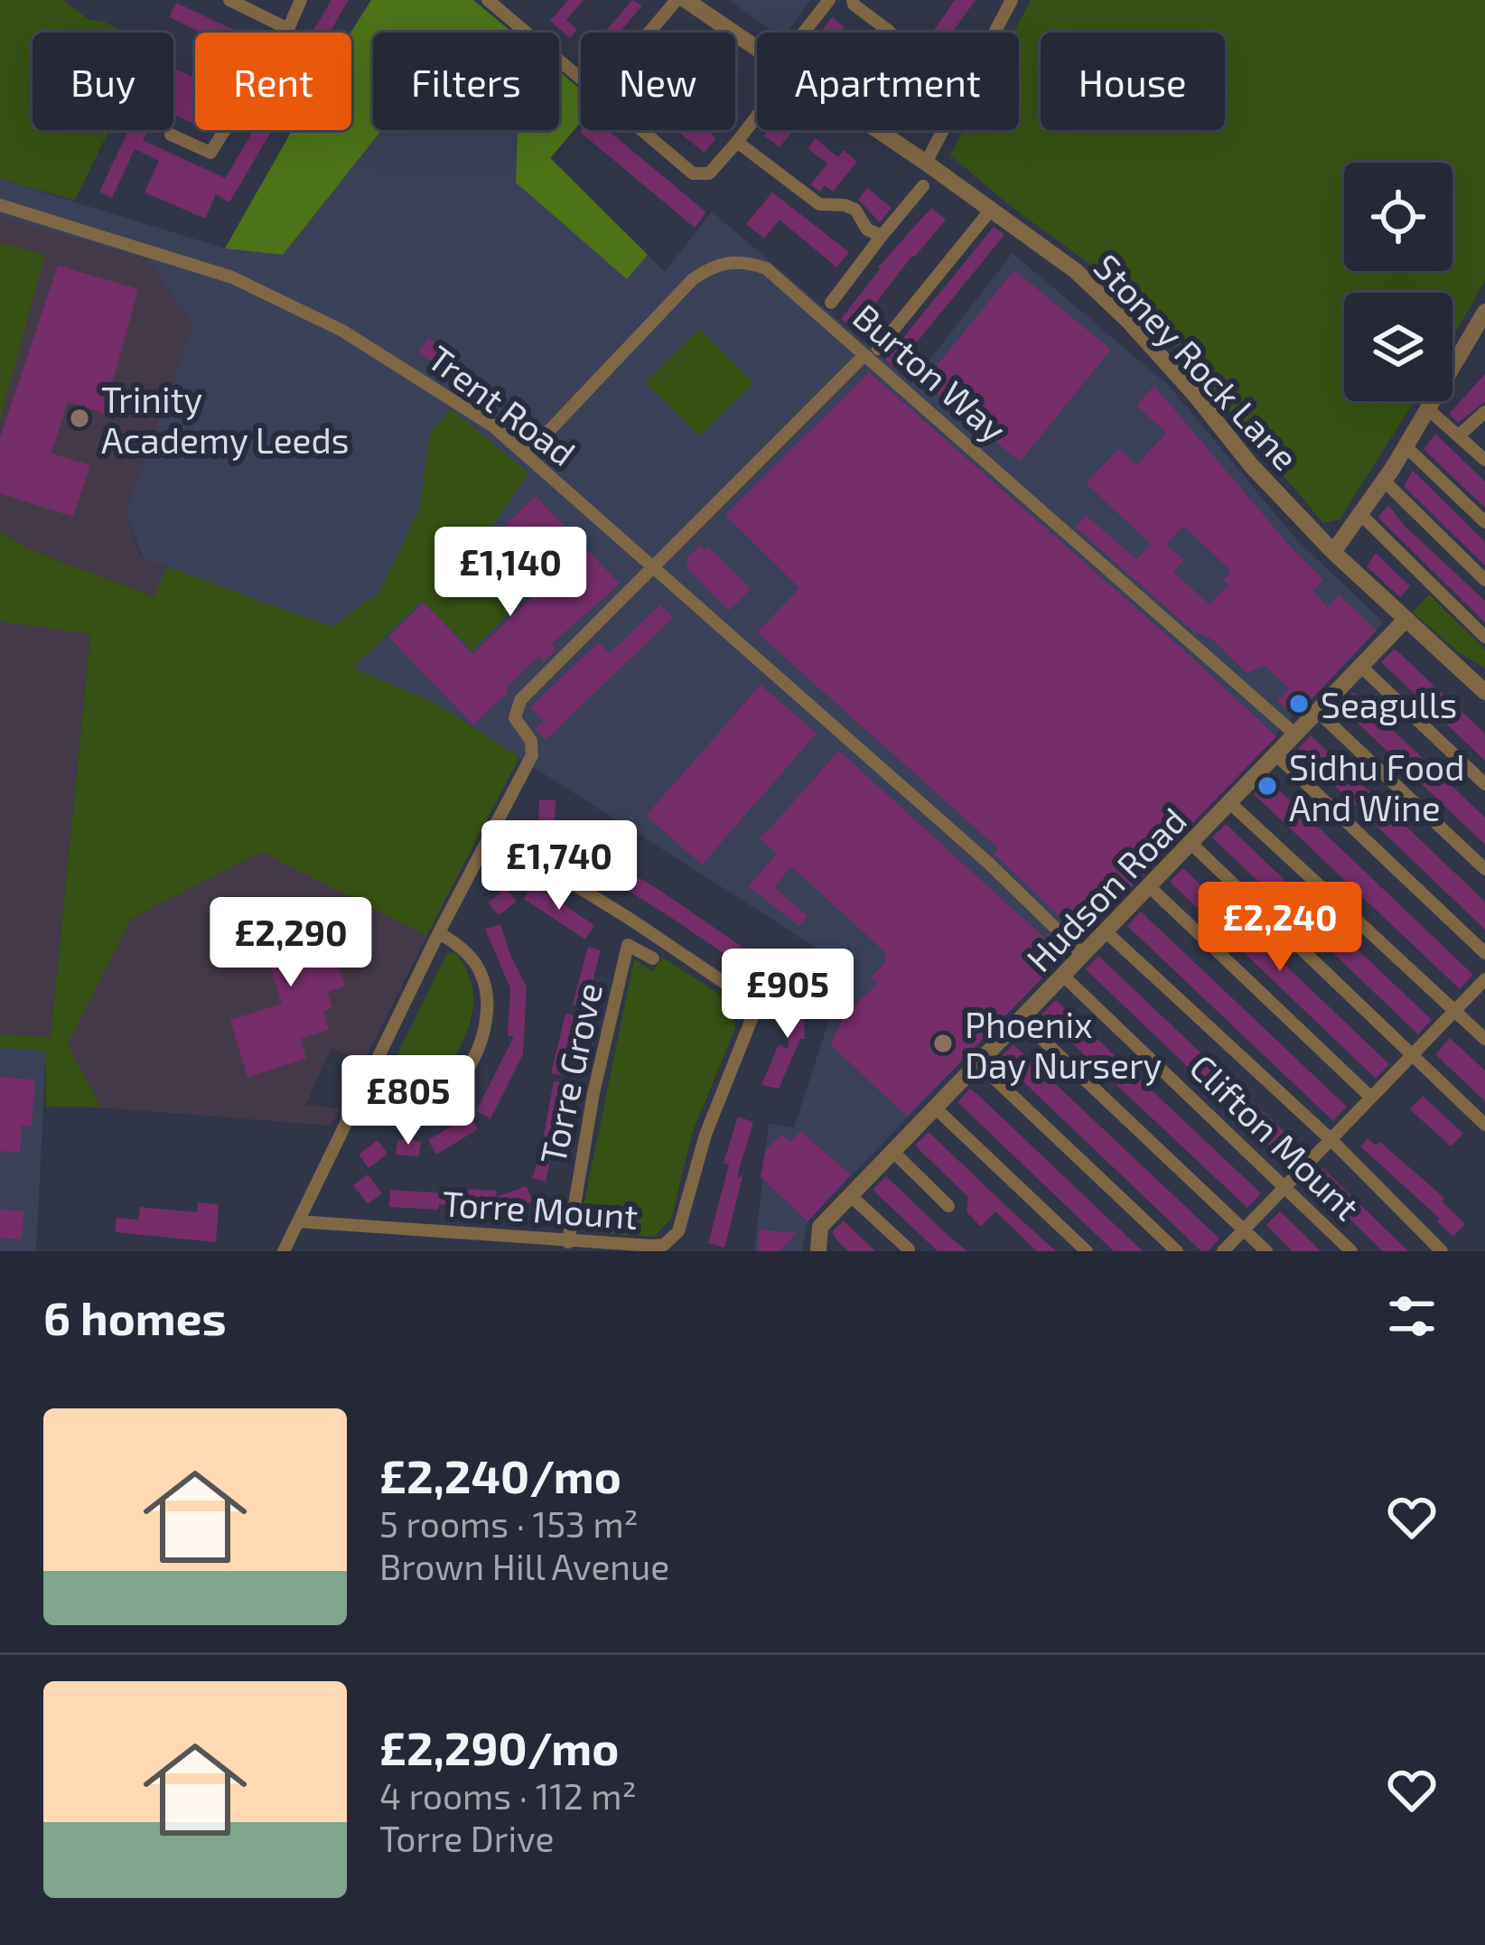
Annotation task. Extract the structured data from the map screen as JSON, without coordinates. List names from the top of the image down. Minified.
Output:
{"streets":{"street":["Stoney Rock Lane","Burton Way","Trent Road","Hudson Road","Torre Grove","Clifton Mount","Torre Mount"]},"crossings":[["Stoney Rock Lane","Hudson Road"],["Burton Way","Trent Road"],["Burton Way","Hudson Road"],["Trent Road","Hudson Road"],["Hudson Road","Clifton Mount"],["Torre Grove","Torre Mount"]],"places":["Trinity Academy Leeds","Seagulls","Sidhu Food And Wine","Phoenix Day Nursery"],"page":{"chip":["Buy","Rent","Filters","New","Apartment","House"],"price":["£1,140","£1,740","£2,240","£2,290","£905","£805"],"heading":"6 homes","list":[{"name":"£2,240/mo","note":"5 rooms · 153 m² · Brown Hill Avenue"},{"name":"£2,290/mo","note":"4 rooms · 112 m² · Torre Drive"}]}}
